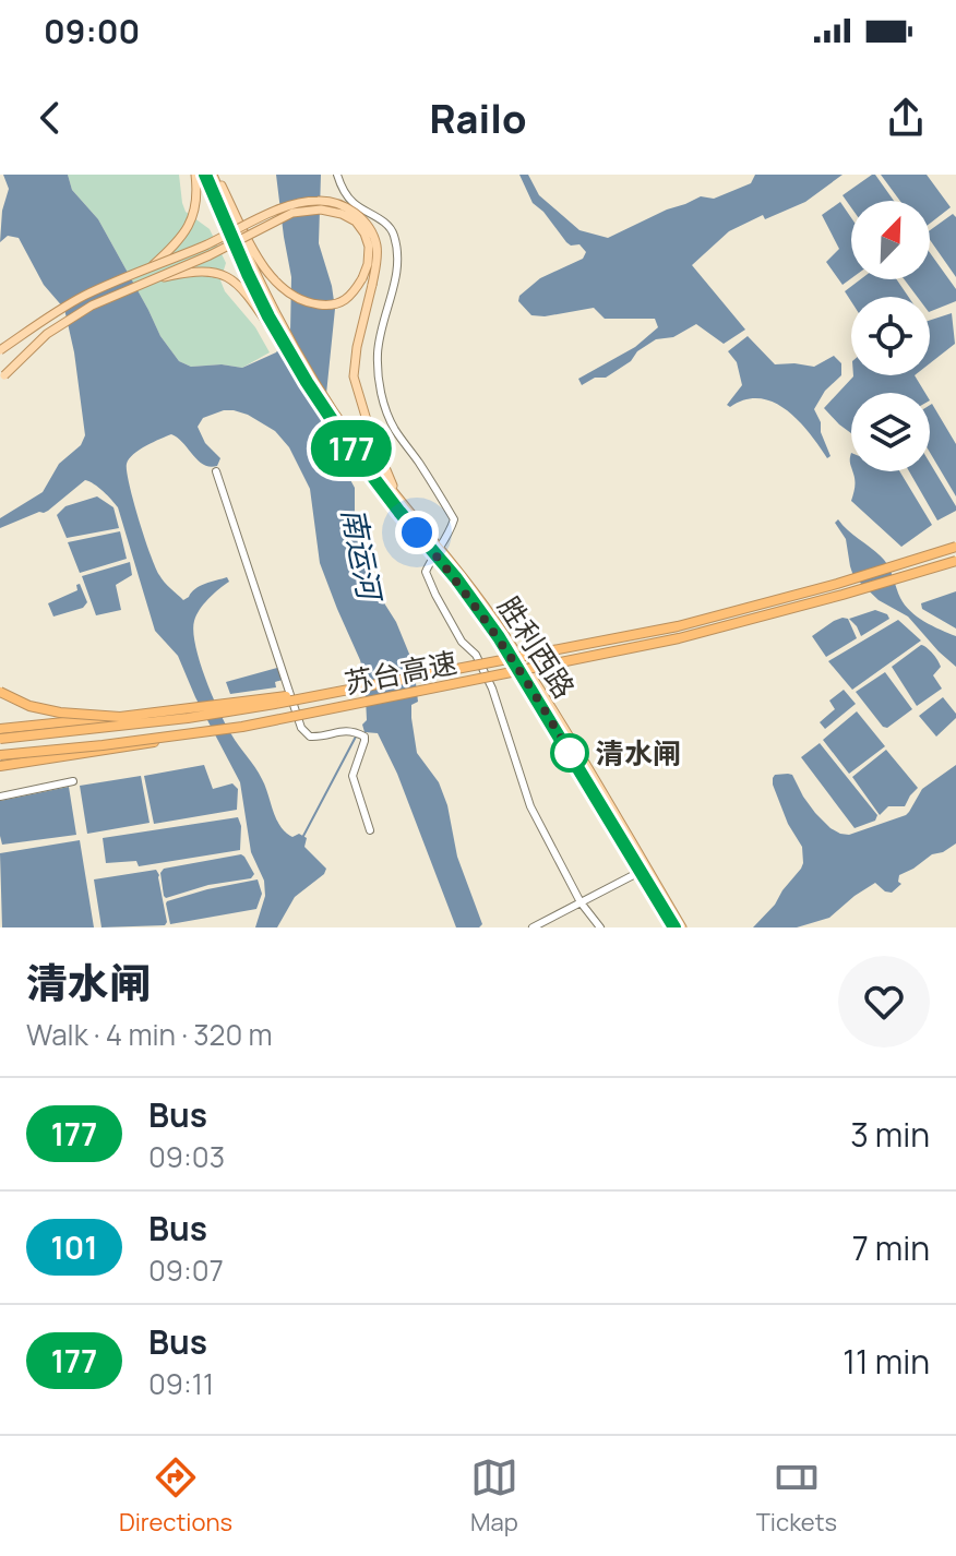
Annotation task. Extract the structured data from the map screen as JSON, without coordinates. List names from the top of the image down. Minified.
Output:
{"streets":{"highway":["苏台高速"],"main road":["胜利西路"]},"water":["南运河"],"places":["清水闸"],"lines":["bus line 177"],"north":"top right","page":{"status":"09:00","header":"Railo","on_map":"177","heading":["清水闸","Walk · 4 min · 320 m"],"list":[{"mark":"177","name":"Bus","note":"09:03","value":"3 min"},{"mark":"101","name":"Bus","note":"09:07","value":"7 min"},{"mark":"177","name":"Bus","note":"09:11","value":"11 min"}],"tabs":["Directions","Map","Tickets"]}}
